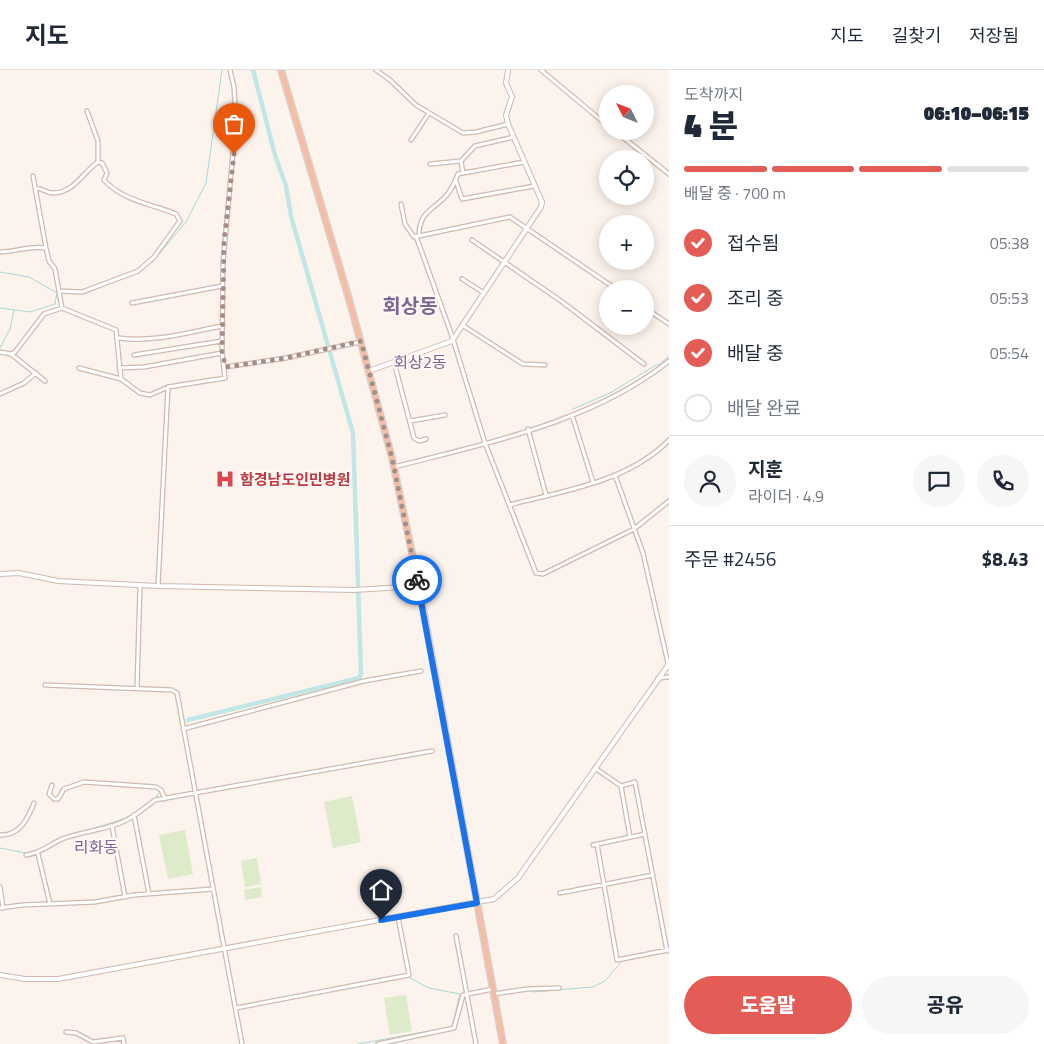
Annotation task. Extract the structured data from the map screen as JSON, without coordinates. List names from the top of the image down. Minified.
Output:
{"districts":["회상동","회상2동","리화동"],"places":{"hospital":["함경남도인민병원"]},"north":"top left","page":{"header":"지도","nav":["지도","길찾기","저장됨"],"heading":["4 분","도착까지","06:10–06:15"],"panel":["지훈","라이더 · 4.9","주문 #2456","$8.43"],"map_buttons":["+","−"],"bar":"배달 중 · 700 m","list":[["접수됨","05:38"],["조리 중","05:53"],["배달 중","05:54"],"배달 완료"],"buttons":["도움말","공유"]}}
